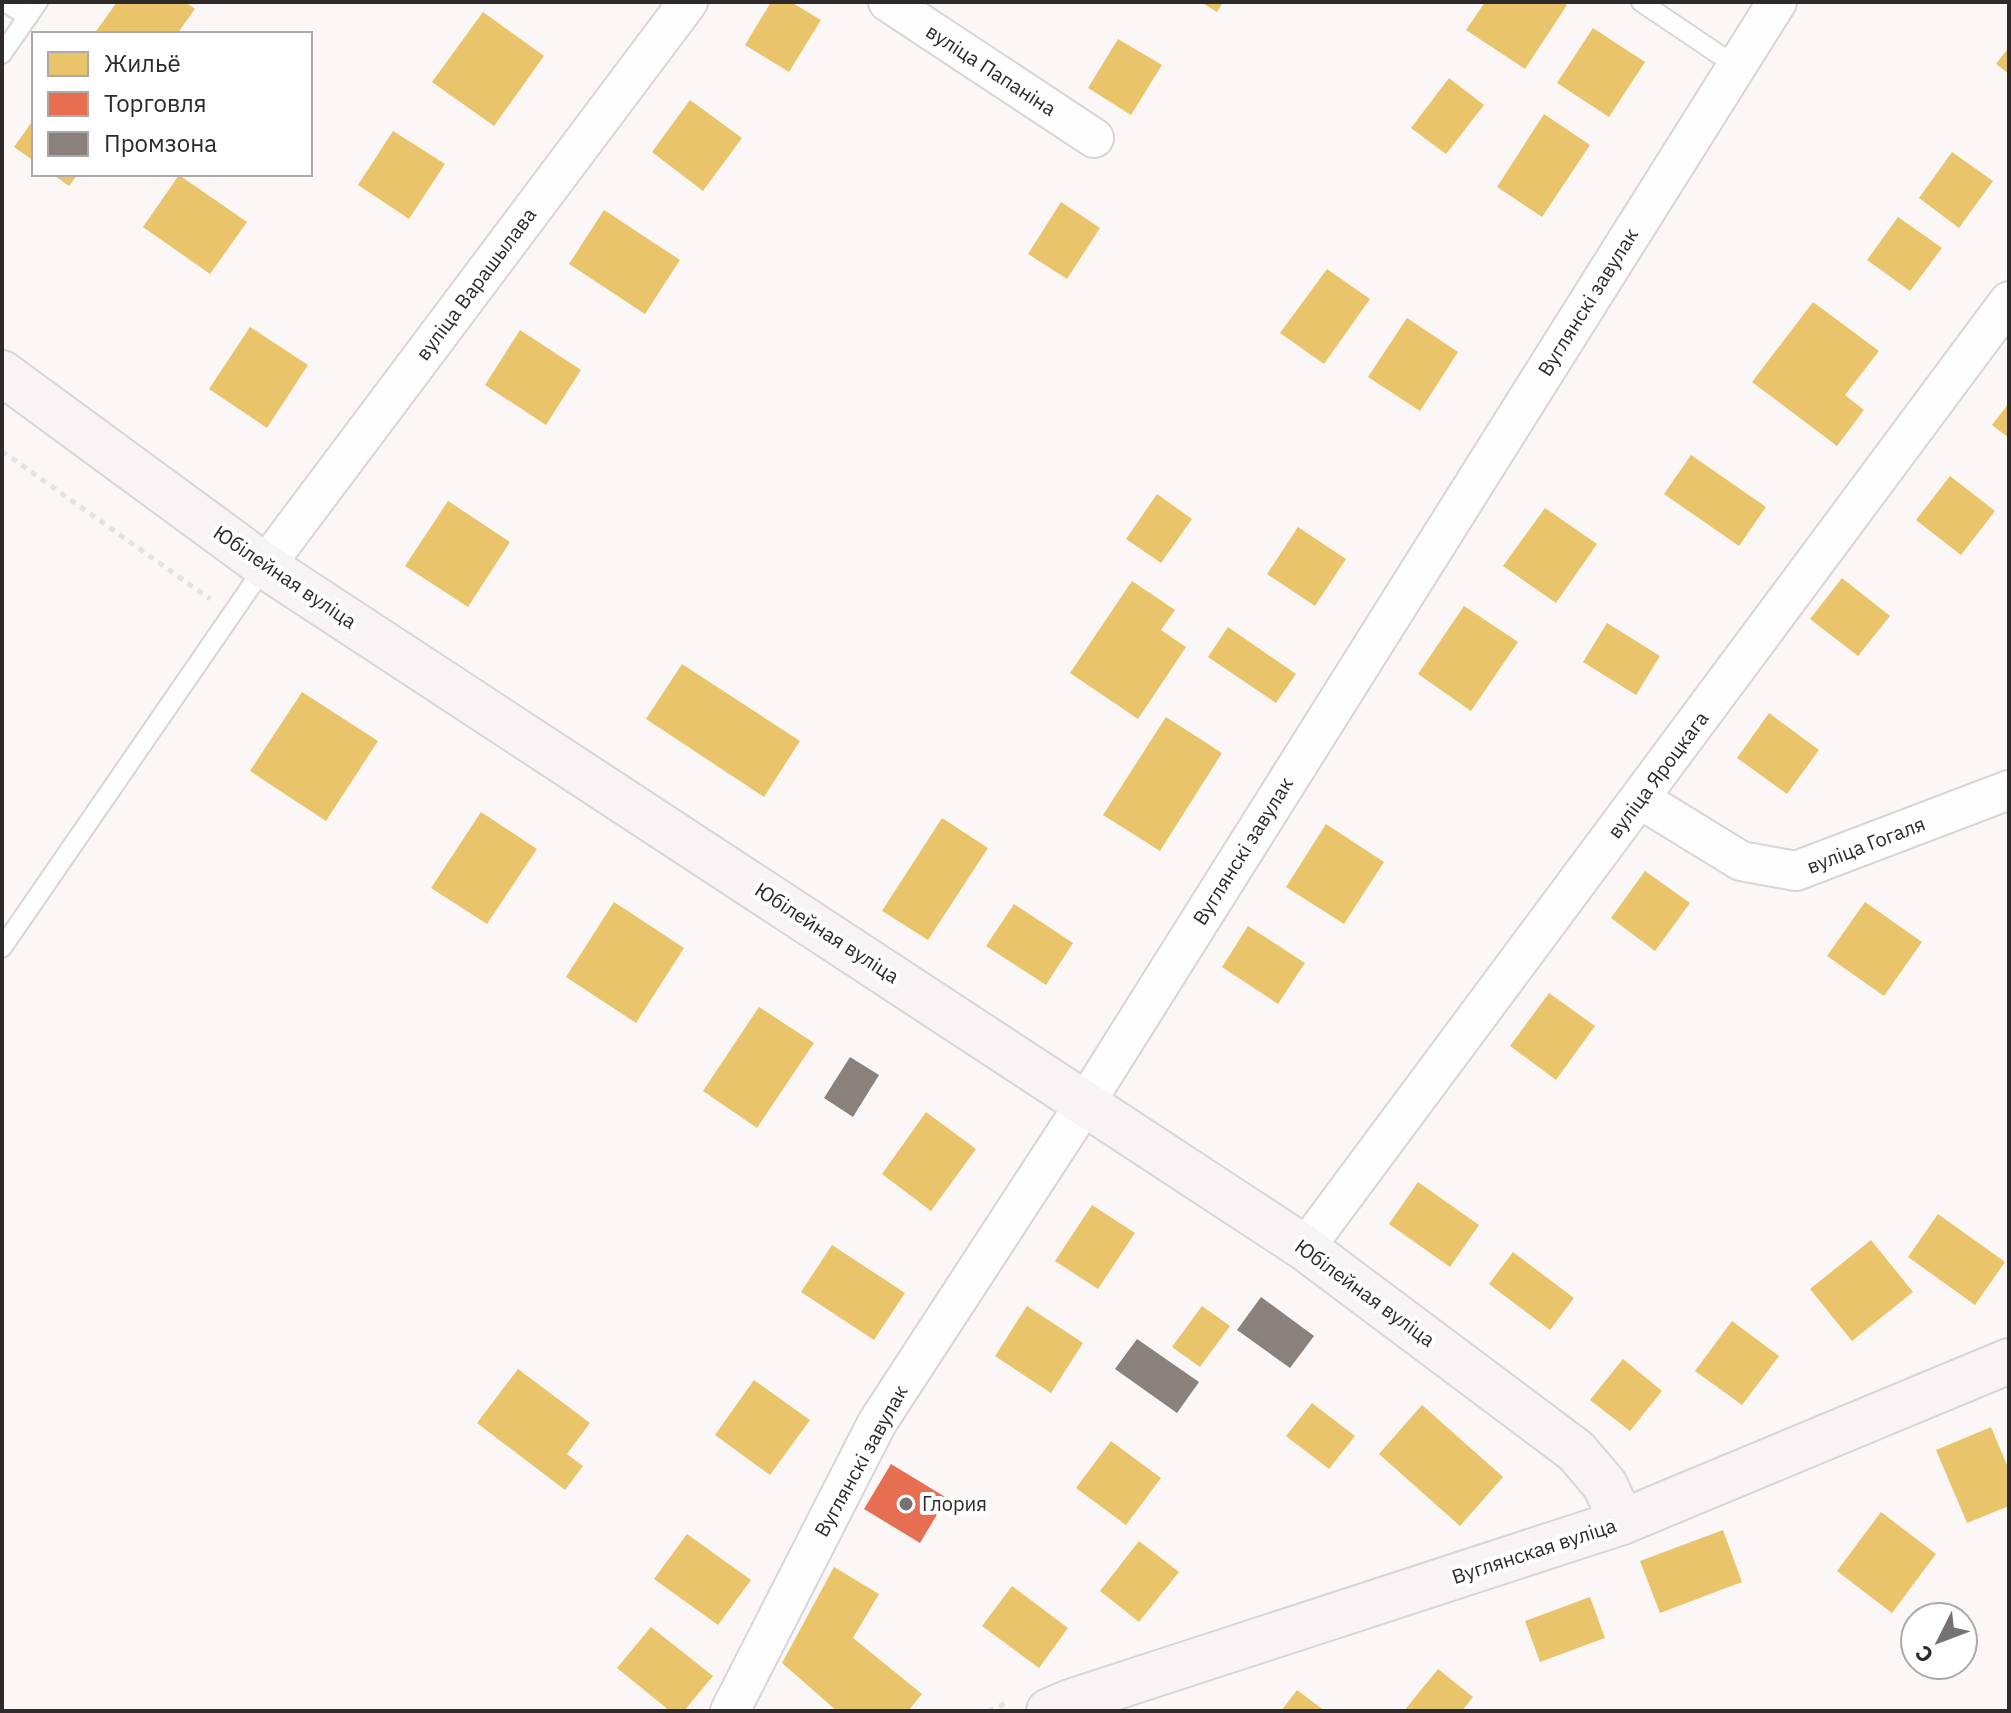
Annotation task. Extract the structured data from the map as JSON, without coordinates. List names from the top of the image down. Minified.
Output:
{"streets":{"street":["вуліца Папаніна","вуліца Варашылава","Вуглянскі завулак","Юбілейная вуліца","вуліца Яроцкага","вуліца Гогаля","Вуглянская вуліца"]},"crossings":[["вуліца Варашылава","Юбілейная вуліца"],["Вуглянскі завулак","Юбілейная вуліца"],["Юбілейная вуліца","вуліца Яроцкага"],["Юбілейная вуліца","Вуглянская вуліца"],["вуліца Яроцкага","вуліца Гогаля"]],"places":["Глория"],"legend":["Жильё","Торговля","Промзона"],"north":"bottom left"}
